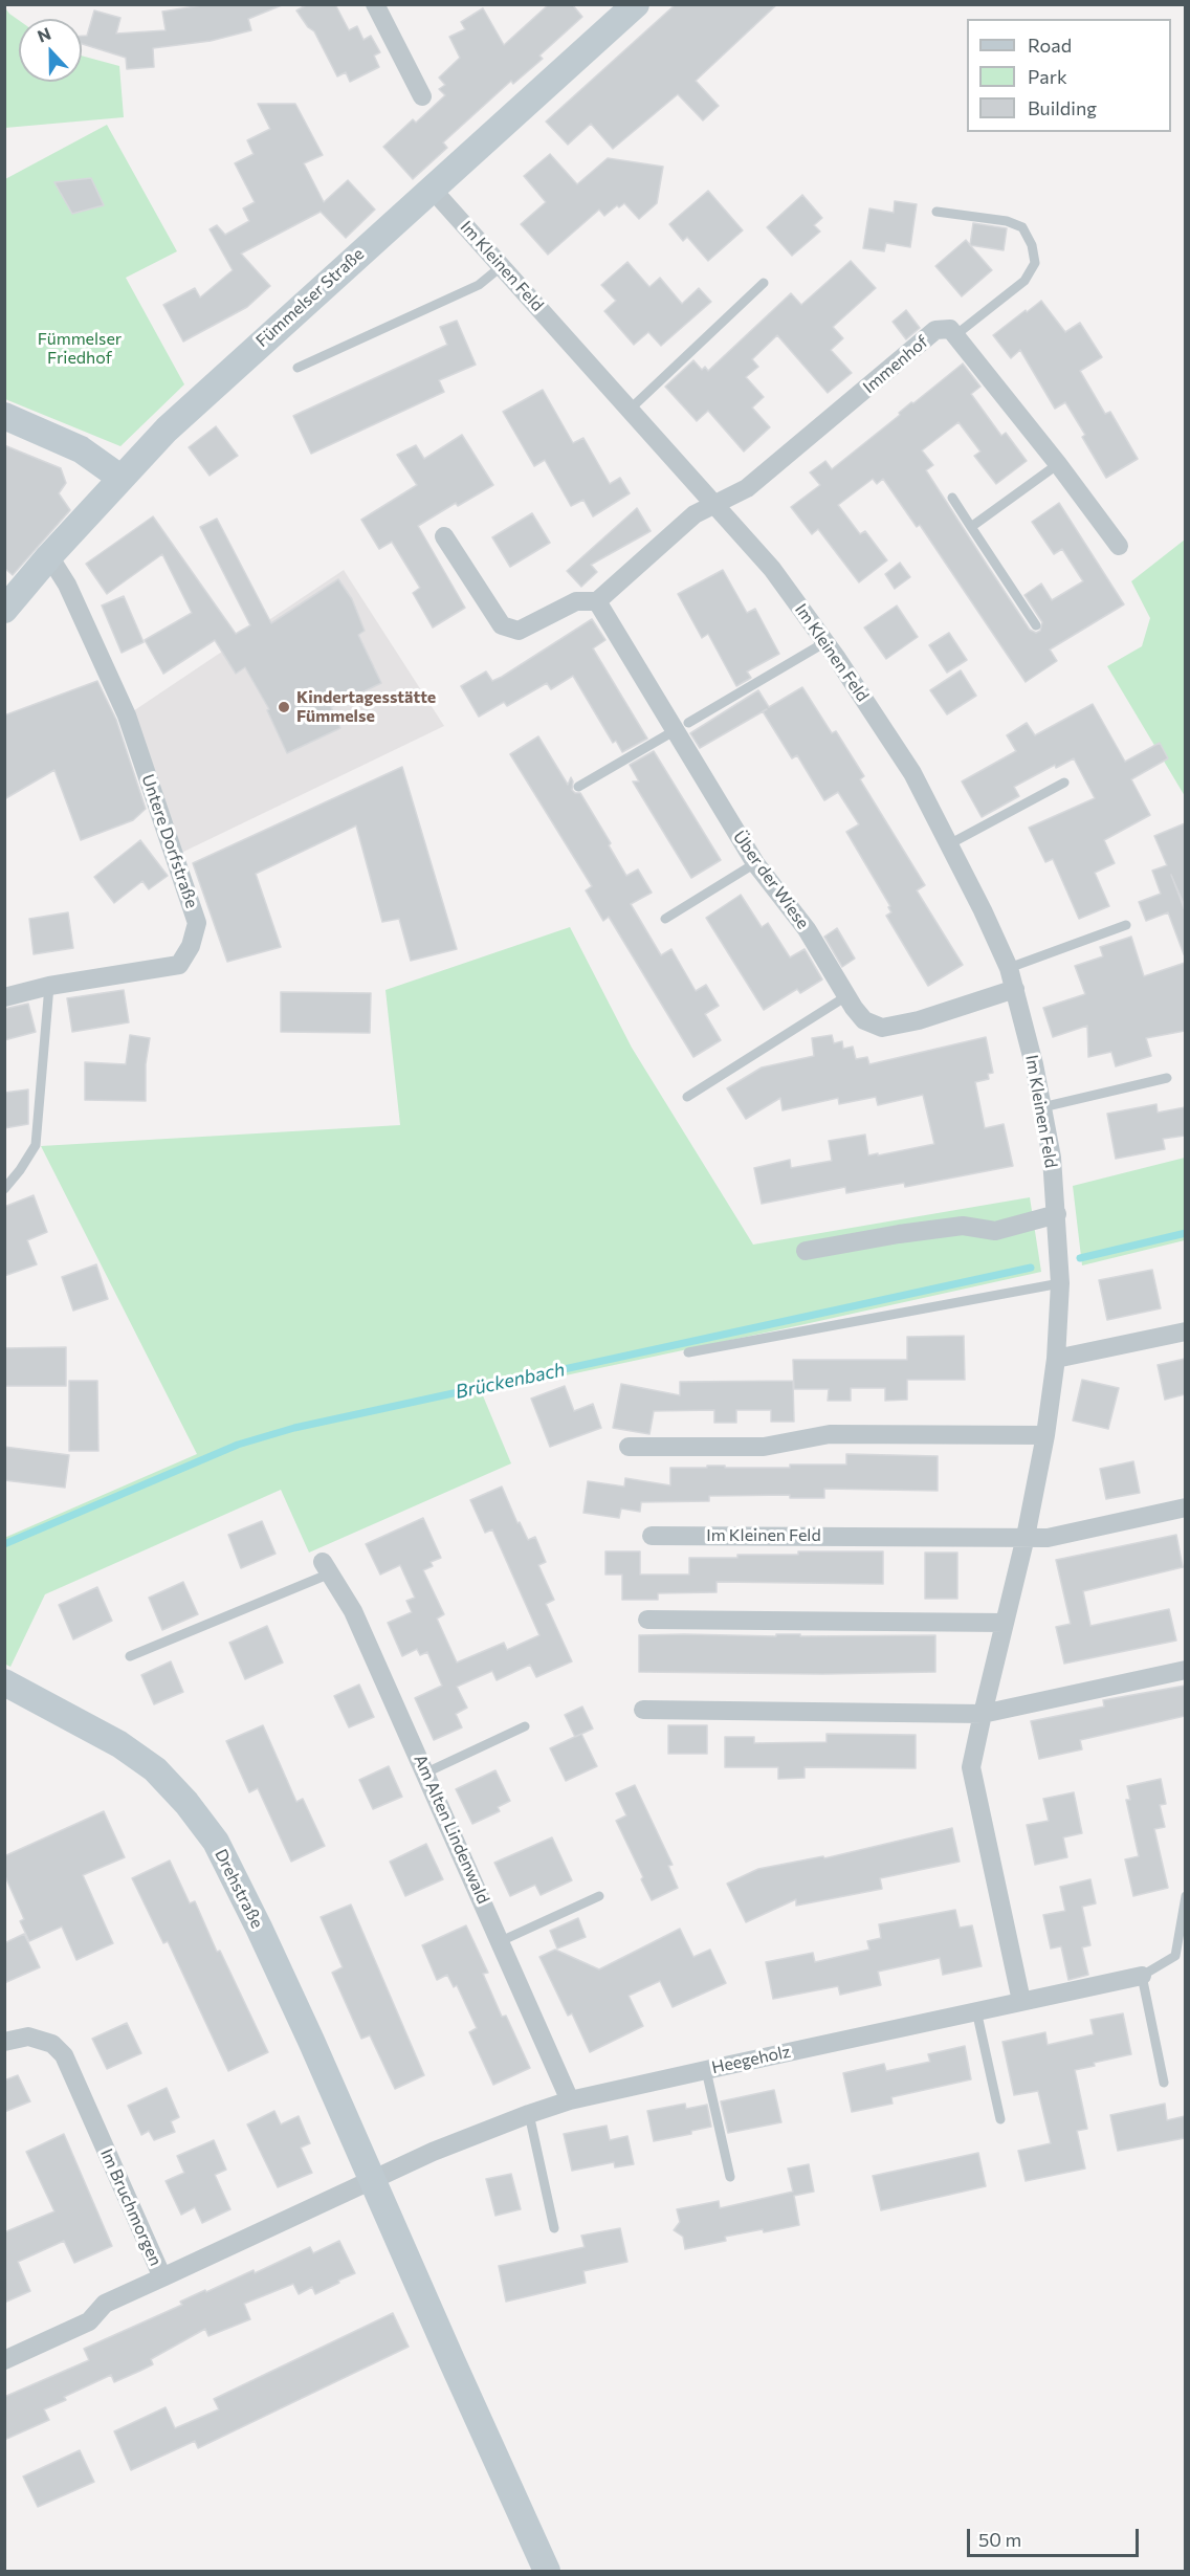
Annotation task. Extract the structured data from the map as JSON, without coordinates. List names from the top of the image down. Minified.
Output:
{"streets":{"street":["Im Kleinen Feld","Fümmelser Straße","Immenhof","Untere Dorfstraße","Über der Wiese","Am Alten Lindenwald","Drehstraße","Heegeholz","Im Bruchmorgen"]},"crossings":[["Im Kleinen Feld","Fümmelser Straße"],["Im Kleinen Feld","Immenhof"],["Im Kleinen Feld","Über der Wiese"],["Im Kleinen Feld","Heegeholz"],["Fümmelser Straße","Untere Dorfstraße"],["Am Alten Lindenwald","Heegeholz"],["Drehstraße","Heegeholz"],["Drehstraße","Im Bruchmorgen"],["Heegeholz","Im Bruchmorgen"]],"water":["Brückenbach"],"parks":["Fümmelser Friedhof"],"places":["Kindertagesstätte Fümmelse"],"legend":["Road","Park","Building"],"scale_bar":"50 m","north":"top"}
